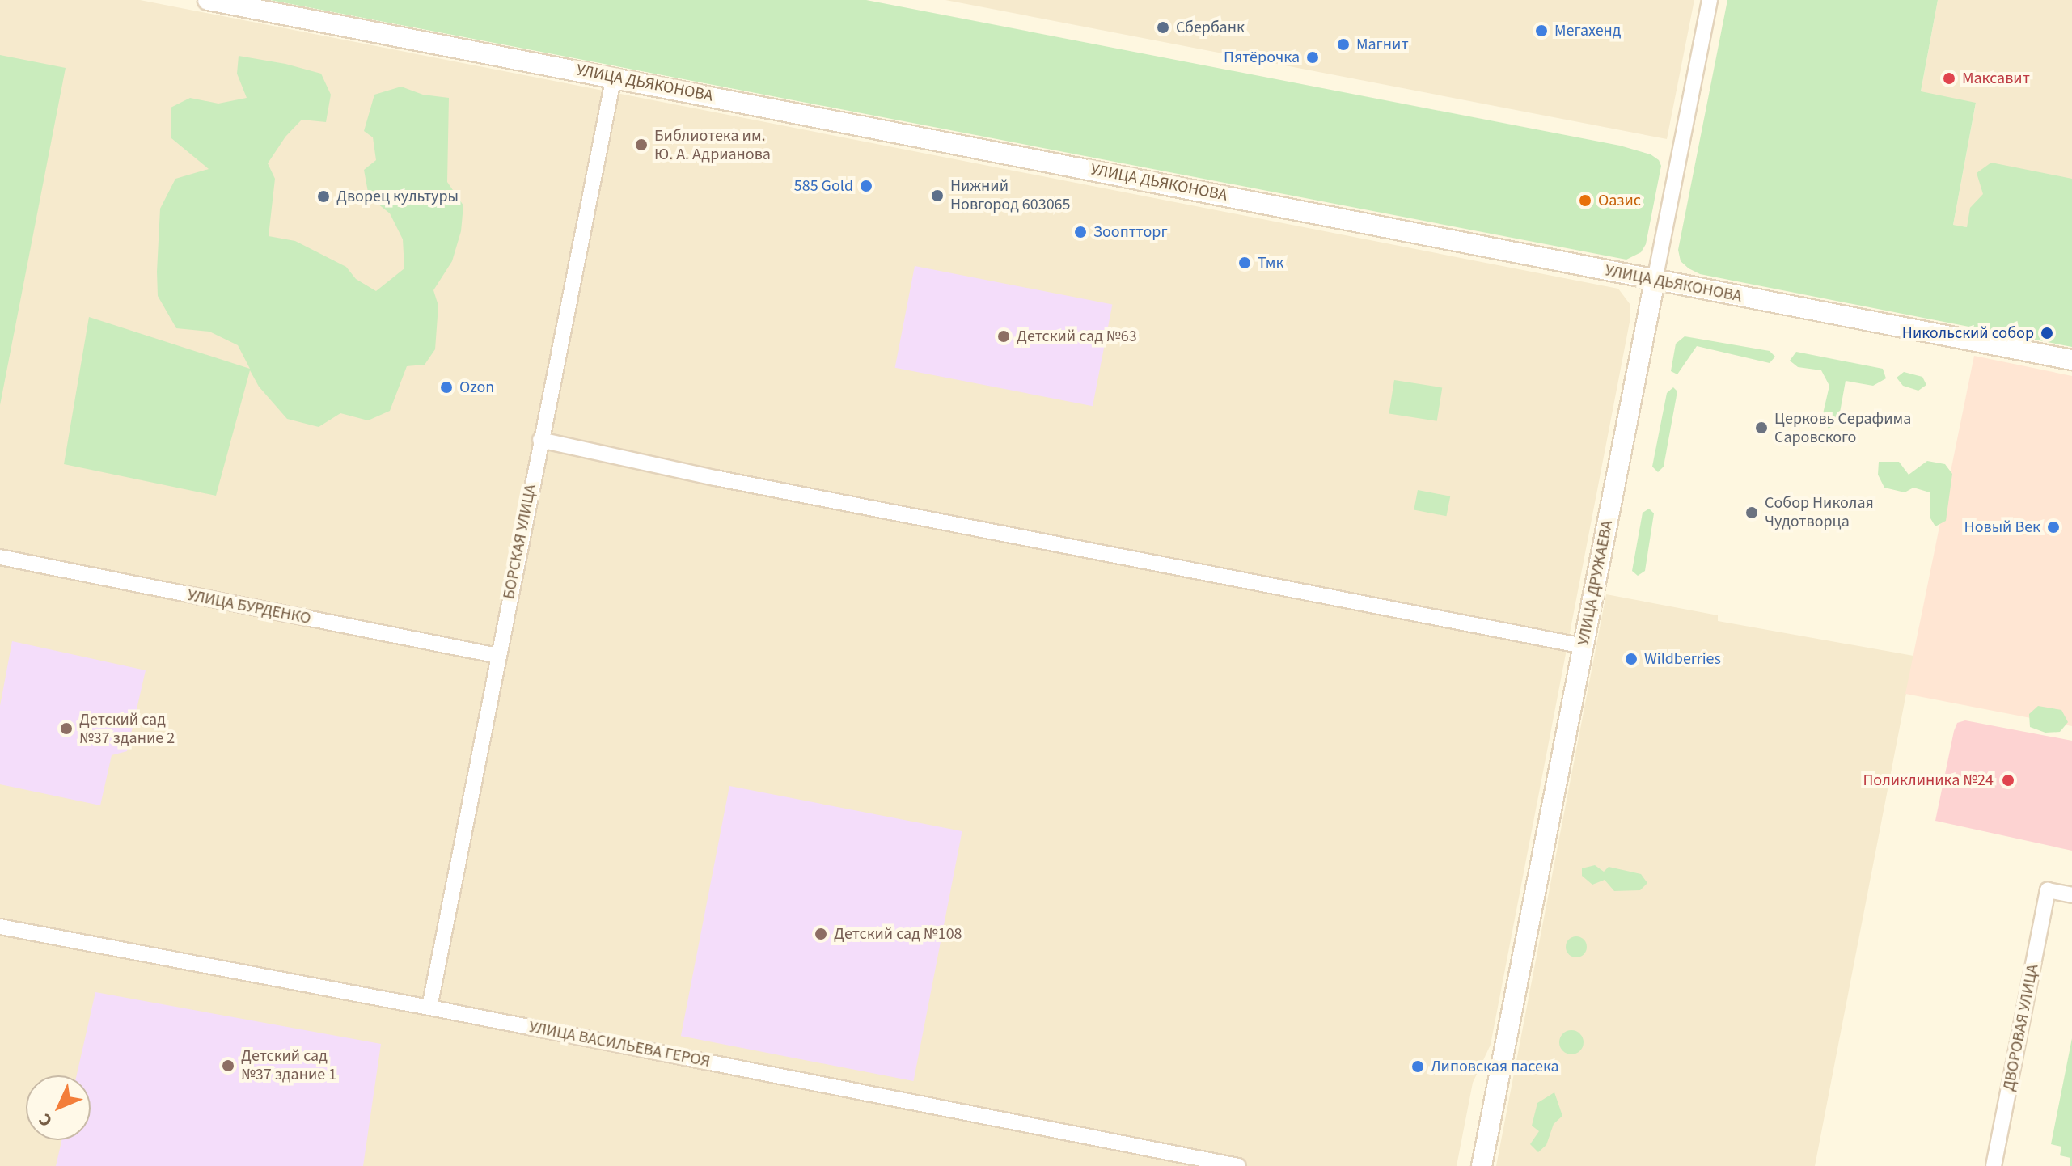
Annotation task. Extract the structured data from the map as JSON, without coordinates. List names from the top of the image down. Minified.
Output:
{"streets":{"main road":["УЛИЦА ДЬЯКОНОВА","УЛИЦА ДРУЖАЕВА"],"street":["БОРСКАЯ УЛИЦА","УЛИЦА БУРДЕНКО","ДВОРОВАЯ УЛИЦА","УЛИЦА ВАСИЛЬЕВА ГЕРОЯ"]},"crossings":[["УЛИЦА ДЬЯКОНОВА","БОРСКАЯ УЛИЦА"],["УЛИЦА ДЬЯКОНОВА","УЛИЦА ДРУЖАЕВА"],["БОРСКАЯ УЛИЦА","УЛИЦА БУРДЕНКО"],["БОРСКАЯ УЛИЦА","УЛИЦА ВАСИЛЬЕВА ГЕРОЯ"]],"places":["Сбербанк","Мегахенд","Магнит","Пятёрочка","Максавит","Библиотека им. Ю. А. Адрианова","585 Gold","Нижний Новгород 603065","Дворец культуры","Оазис","Зооптторг","Тмк","Никольский собор","Детский сад №63","Ozon","Церковь Серафима Саровского","Собор Николая Чудотворца","Новый Век","Wildberries","Детский сад №37 здание 2","Поликлиника №24","Детский сад №108","Детский сад №37 здание 1","Липовская пасека"],"north":"bottom left"}
